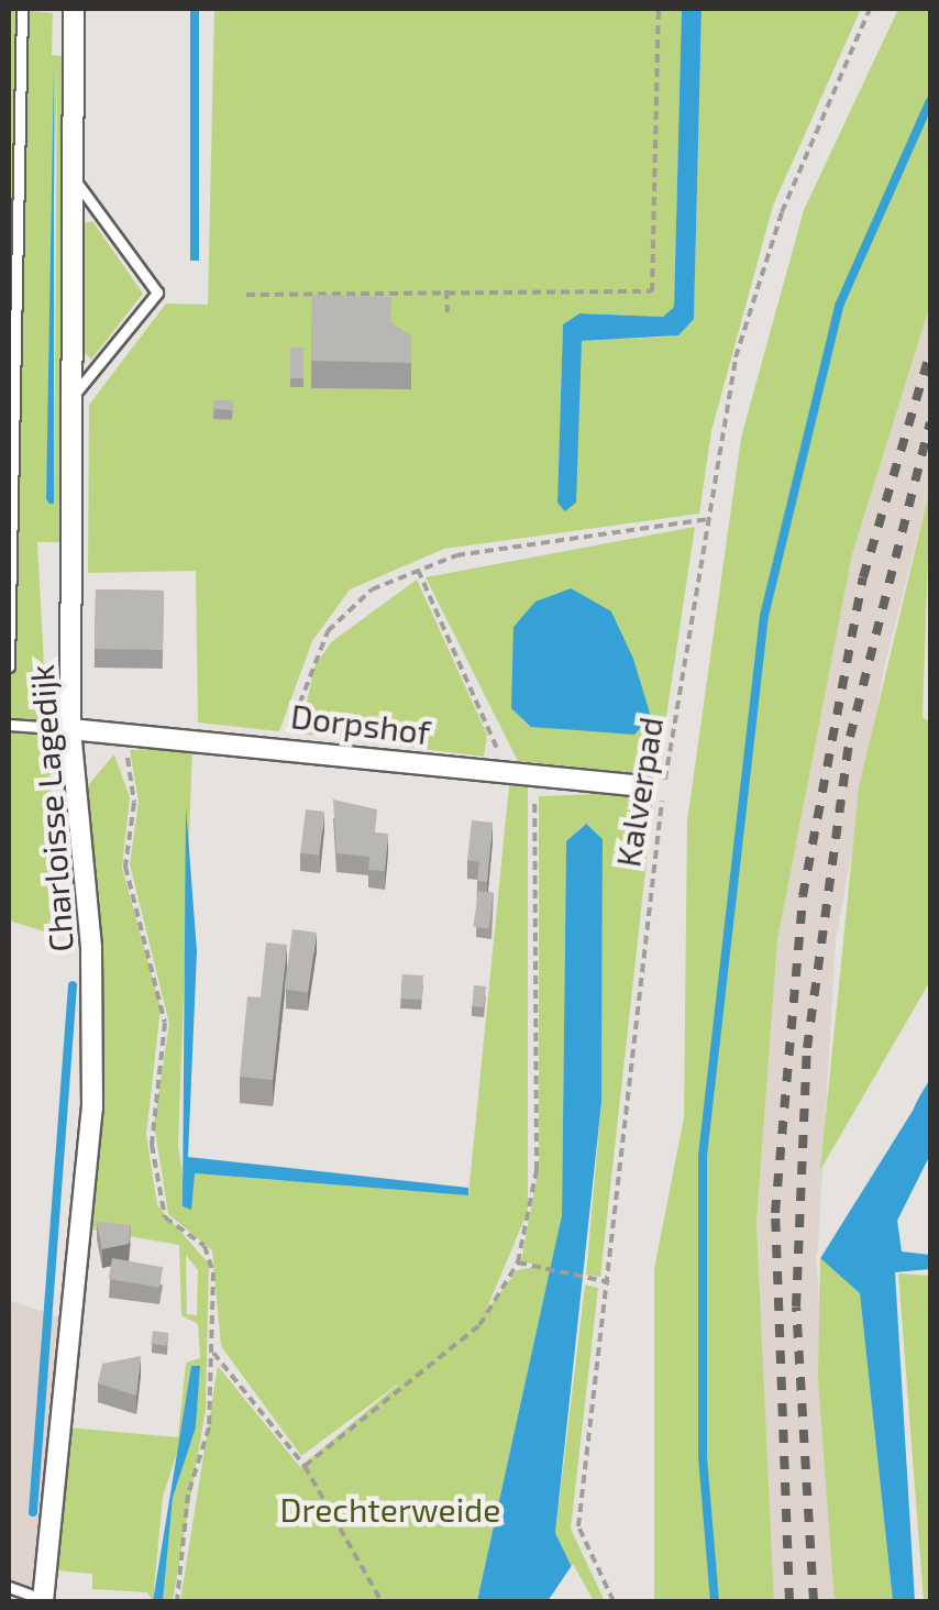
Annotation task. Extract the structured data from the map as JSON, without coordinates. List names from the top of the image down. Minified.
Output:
{"streets":{"street":["Dorpshof","Charloisse Lagedijk"],"path":["Kalverpad"]},"crossings":[["Dorpshof","Charloisse Lagedijk"]],"parks":["Drechterweide"]}
